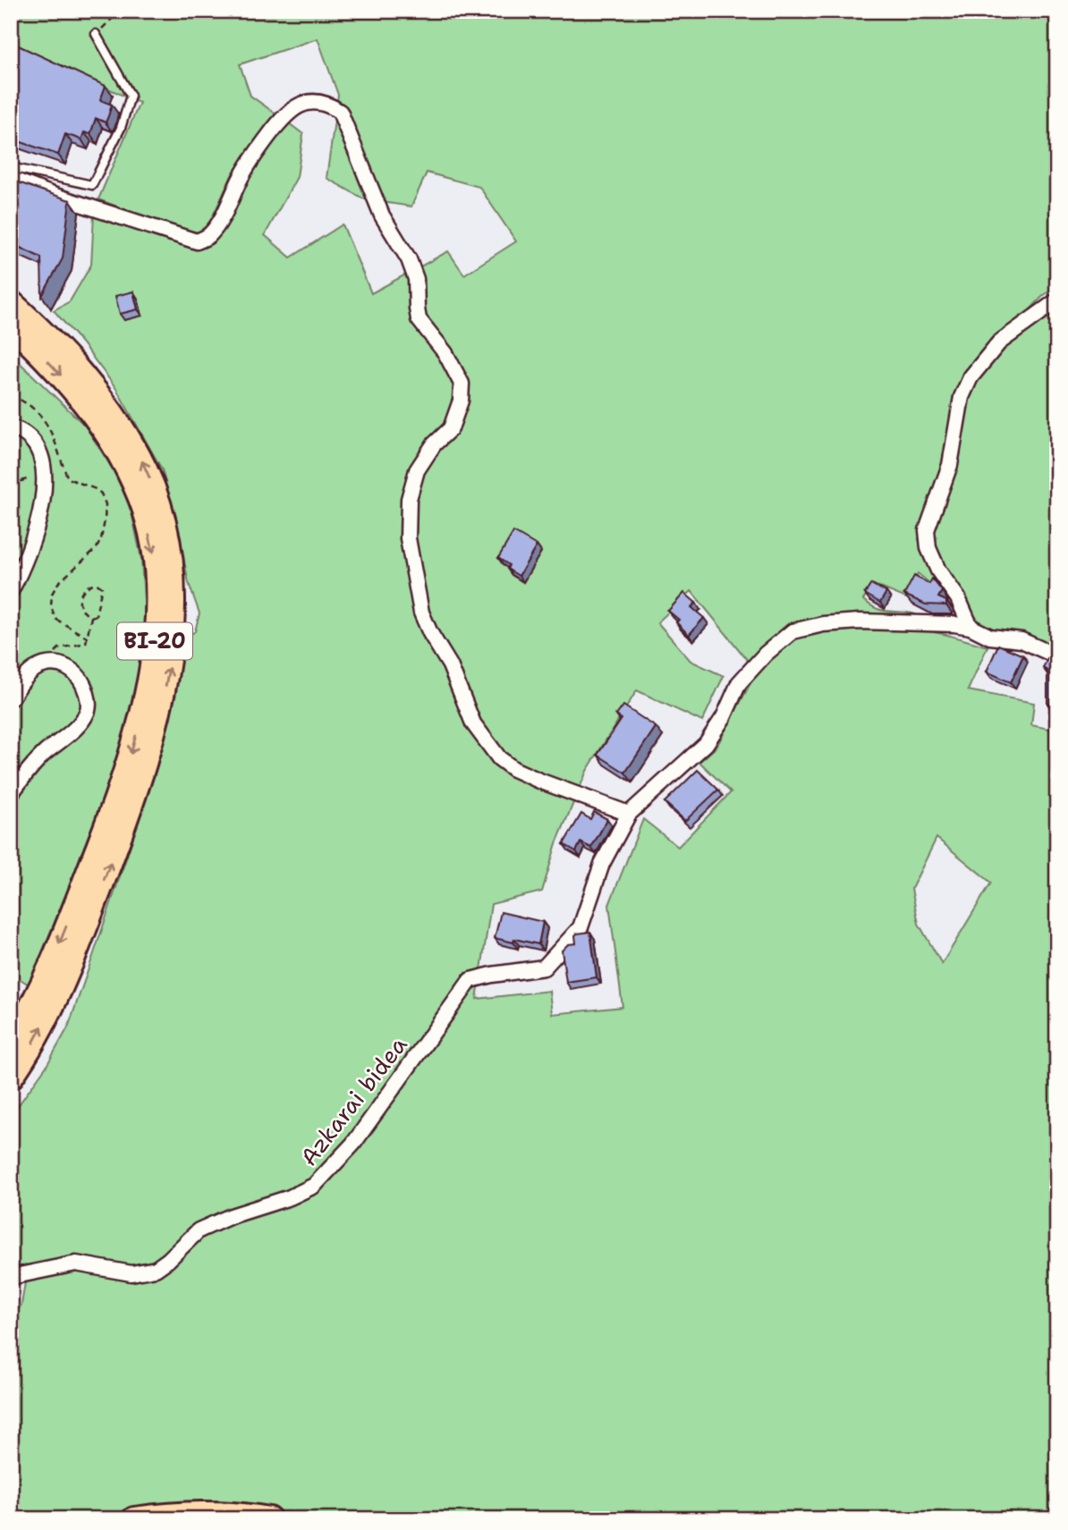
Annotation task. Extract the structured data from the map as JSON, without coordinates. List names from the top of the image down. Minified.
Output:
{"streets":{"main road":["BI-20"],"street":["Azkarai bidea"]}}
